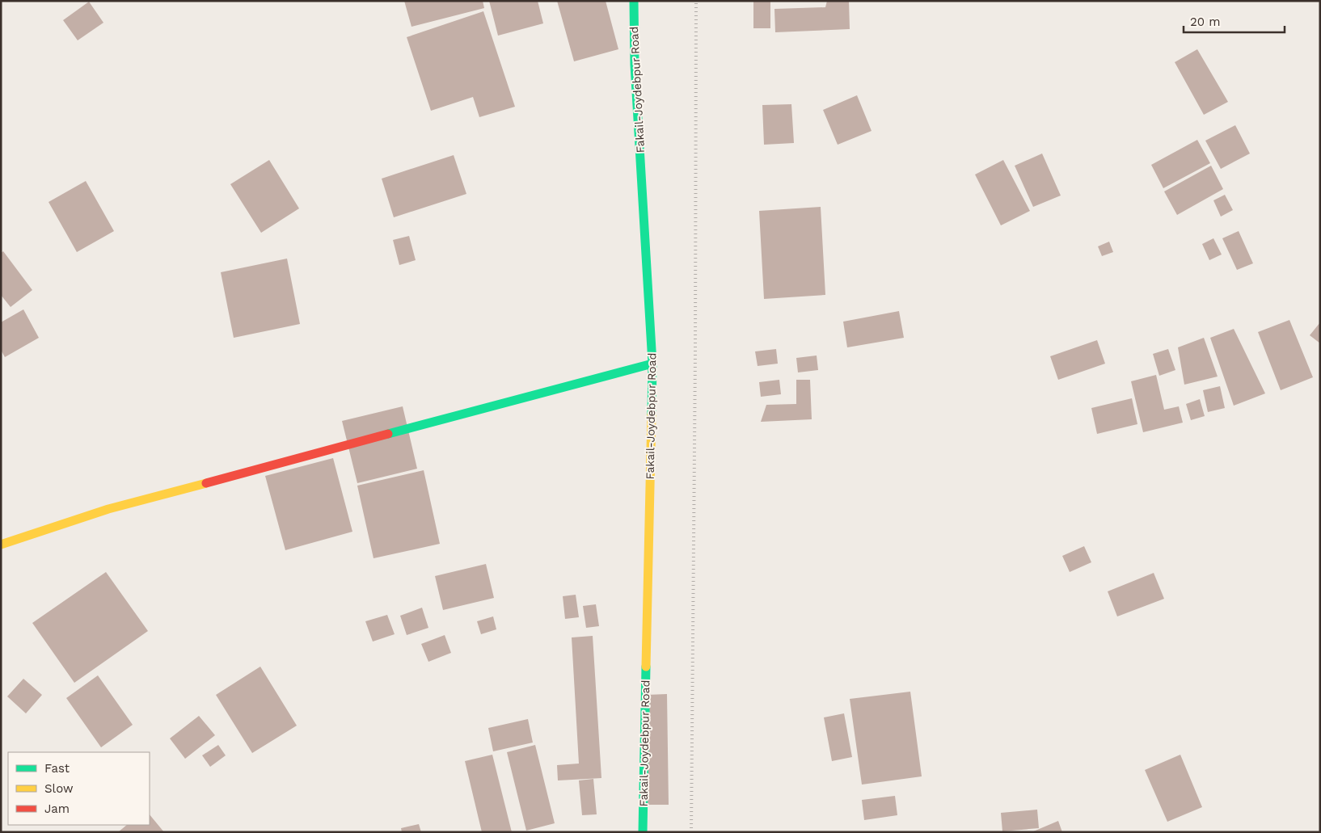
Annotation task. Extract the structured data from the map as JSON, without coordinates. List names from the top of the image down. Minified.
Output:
{"streets":{"street":["Fakail-Joydebpur Road"]},"legend":["Fast","Slow","Jam"],"scale_bar":"20 m"}
